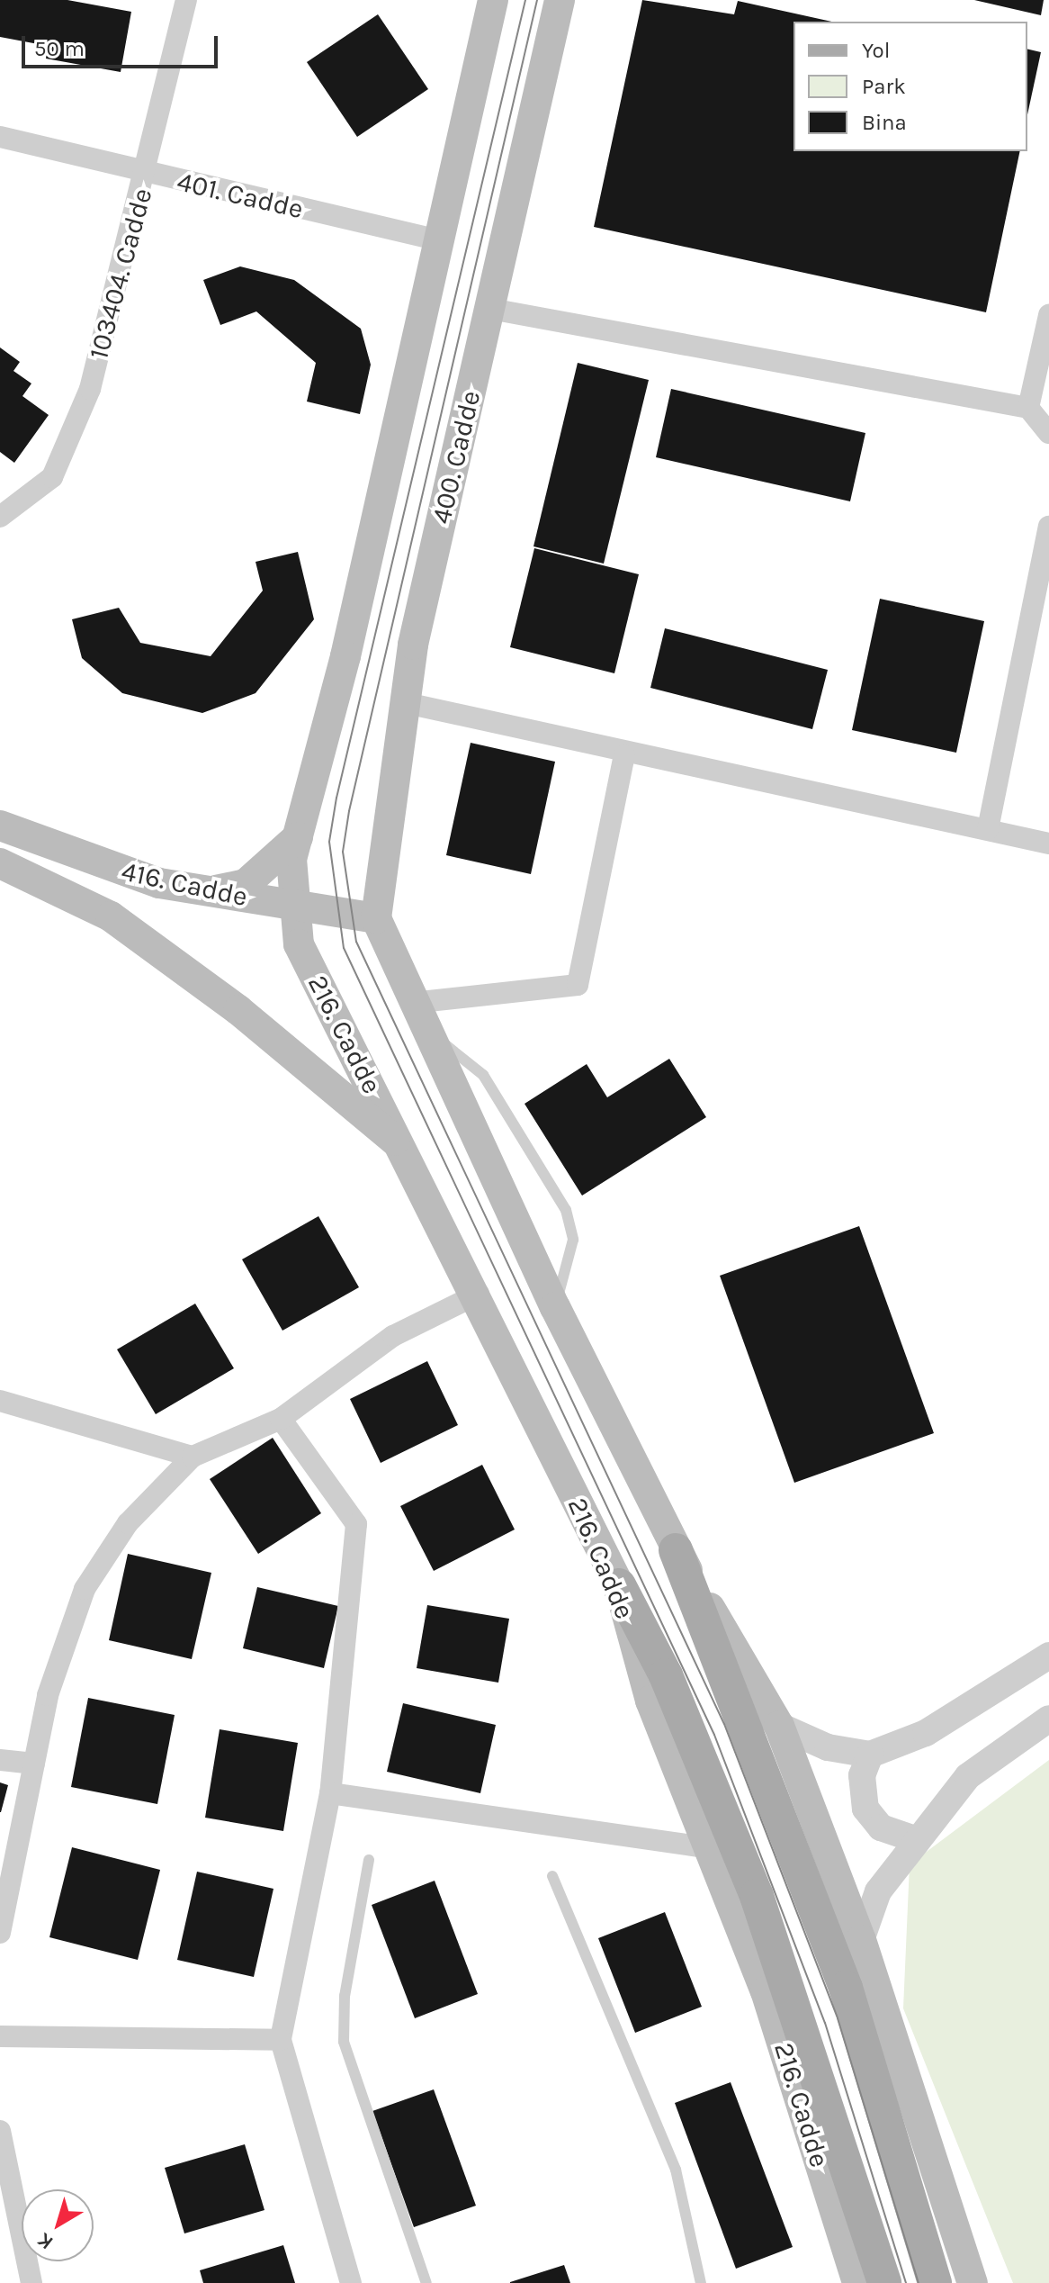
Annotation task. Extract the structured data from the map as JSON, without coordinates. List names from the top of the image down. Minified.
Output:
{"streets":{"main road":["400. Cadde","416. Cadde","216. Cadde"],"street":["401. Cadde","103404. Cadde"]},"crossings":[["401. Cadde","103404. Cadde"],["400. Cadde","416. Cadde"],["416. Cadde","216. Cadde"]],"legend":["Yol","Park","Bina"],"scale_bar":"50 m","north":"bottom left"}
